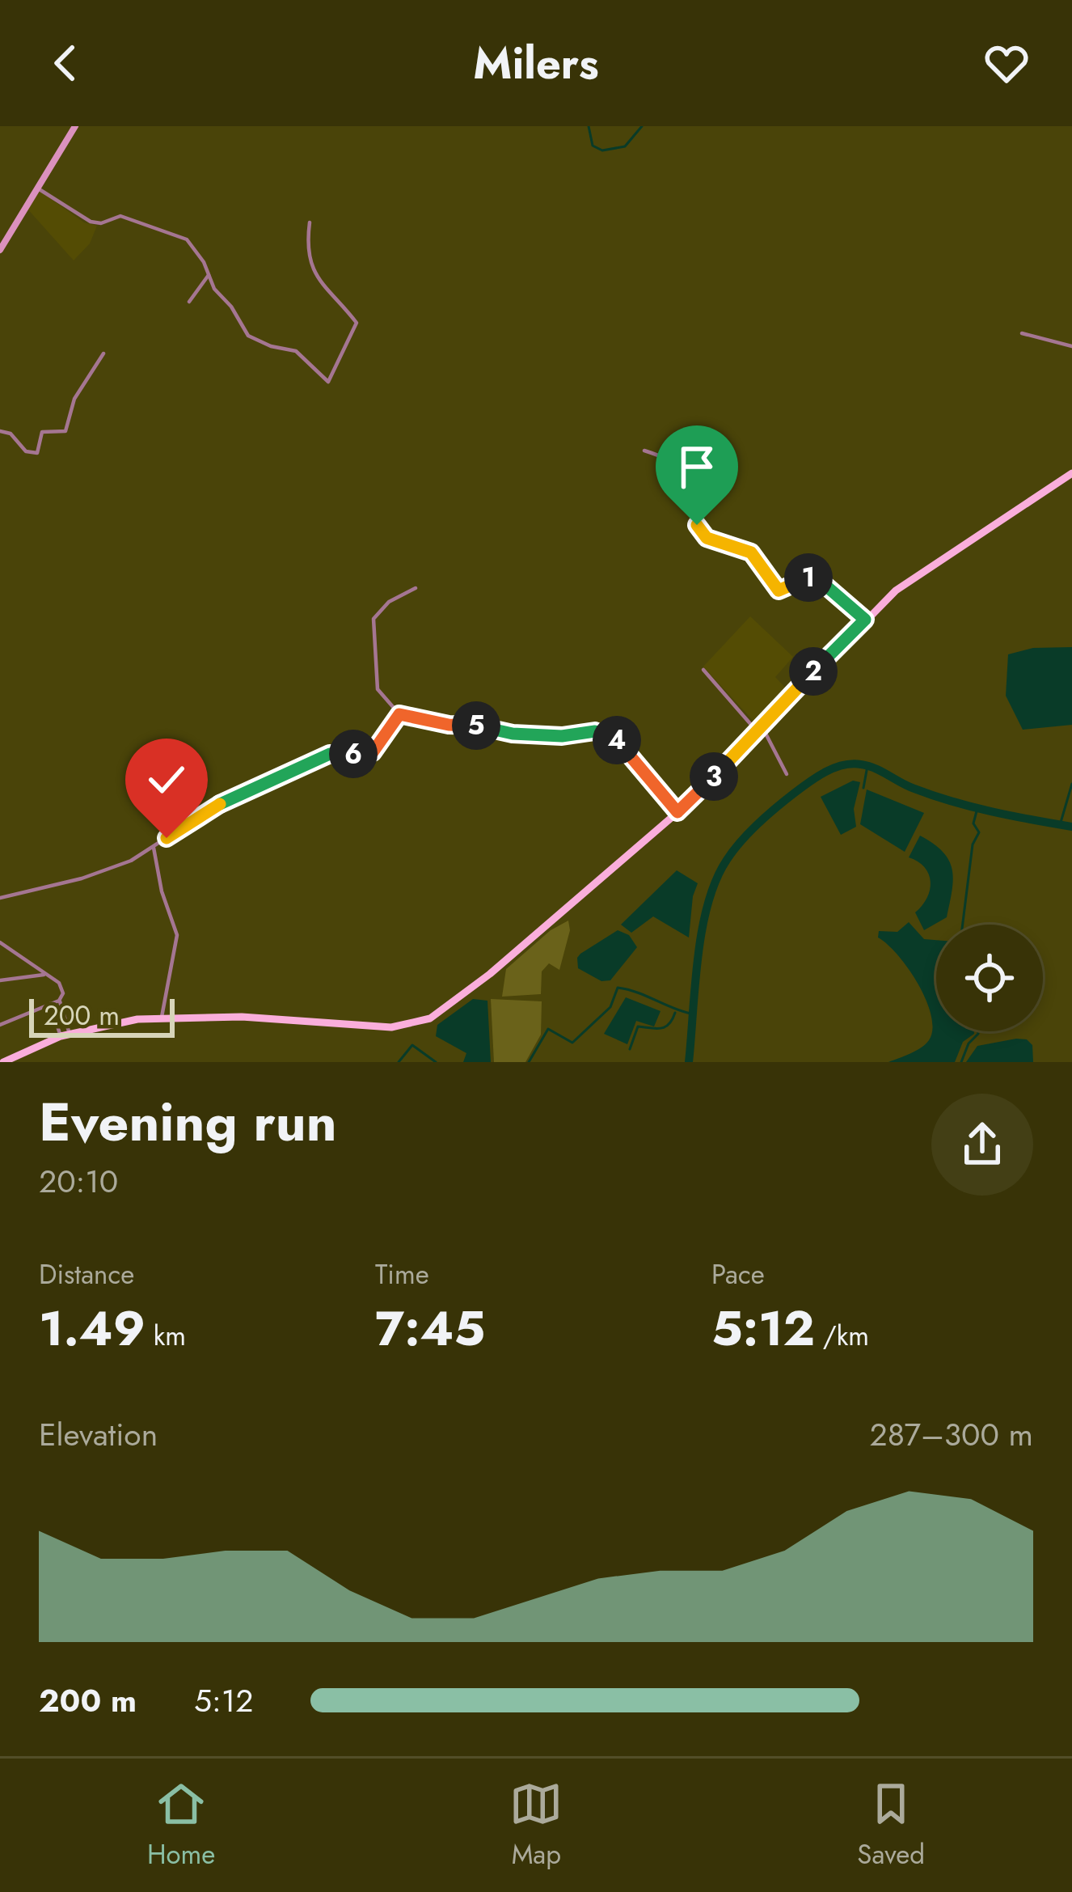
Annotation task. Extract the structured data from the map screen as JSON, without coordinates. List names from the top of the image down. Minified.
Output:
{"scale_bar":"200 m","page":{"header":"Milers","pins":["1","2","5","4","6","3"],"scale":"200 m","heading":["Evening run","20:10"],"stats":[["Distance","1.49 km"],["Time","7:45"],["Pace","5:12 /km"]],"chart":["Elevation","287–300 m"],"list":[{"name":"200 m","note":"5:12"}],"tabs":["Home","Map","Saved"]}}
